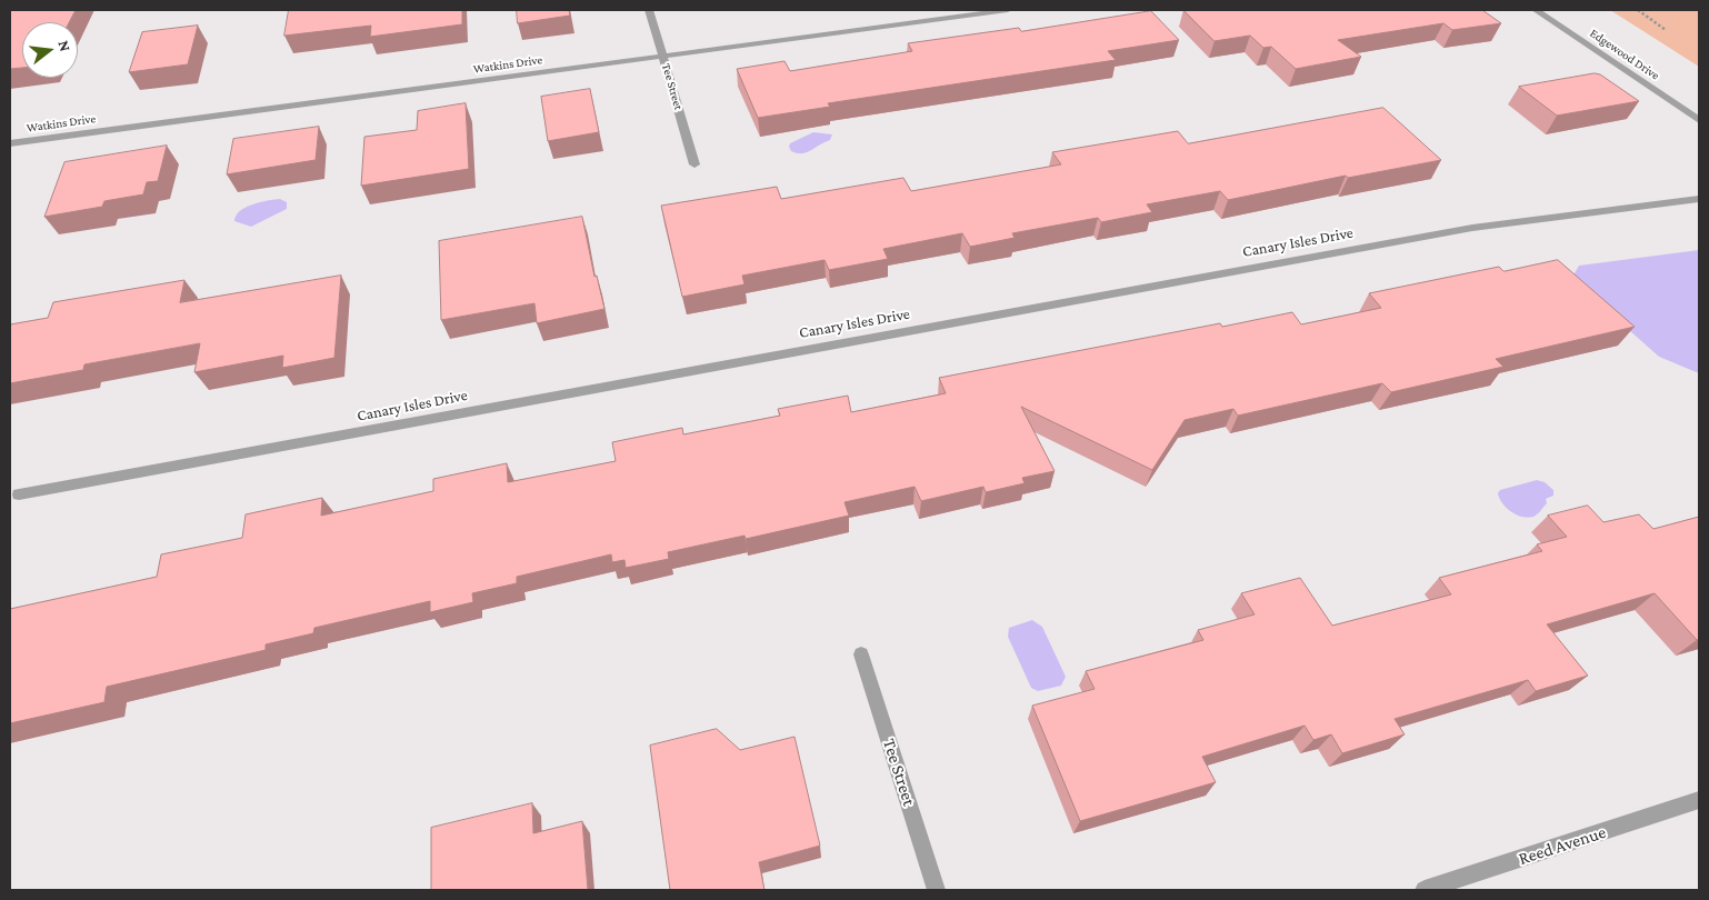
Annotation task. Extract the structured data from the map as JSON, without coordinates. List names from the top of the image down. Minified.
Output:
{"streets":{"street":["Edgewood Drive","Watkins Drive","Tee Street","Canary Isles Drive","Reed Avenue"]},"crossings":[["Watkins Drive","Tee Street"]],"north":"right"}
